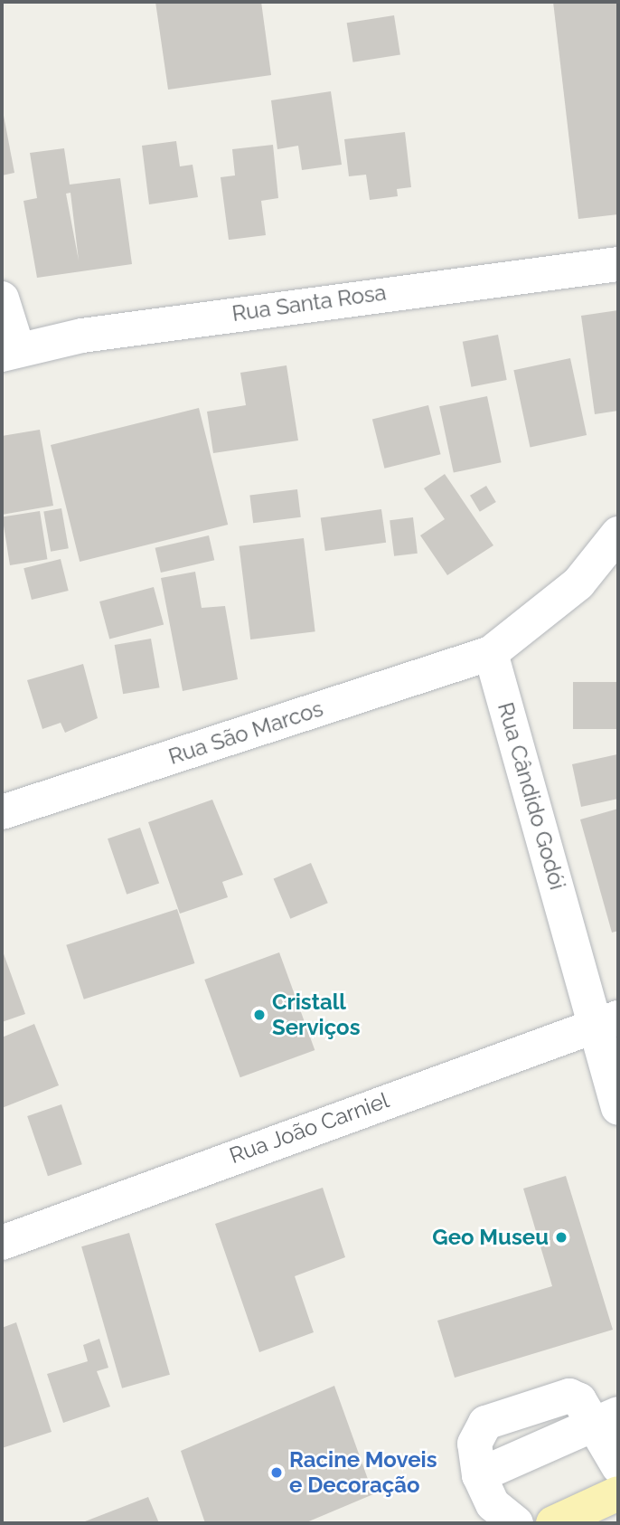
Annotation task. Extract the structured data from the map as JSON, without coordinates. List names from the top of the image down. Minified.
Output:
{"streets":{"street":["Rua Santa Rosa","Rua São Marcos","Rua Cândido Godói","Rua João Carniel"]},"crossings":[["Rua São Marcos","Rua Cândido Godói"],["Rua Cândido Godói","Rua João Carniel"]],"places":["Cristall Serviços","Geo Museu","Racine Moveis e Decoração"]}
